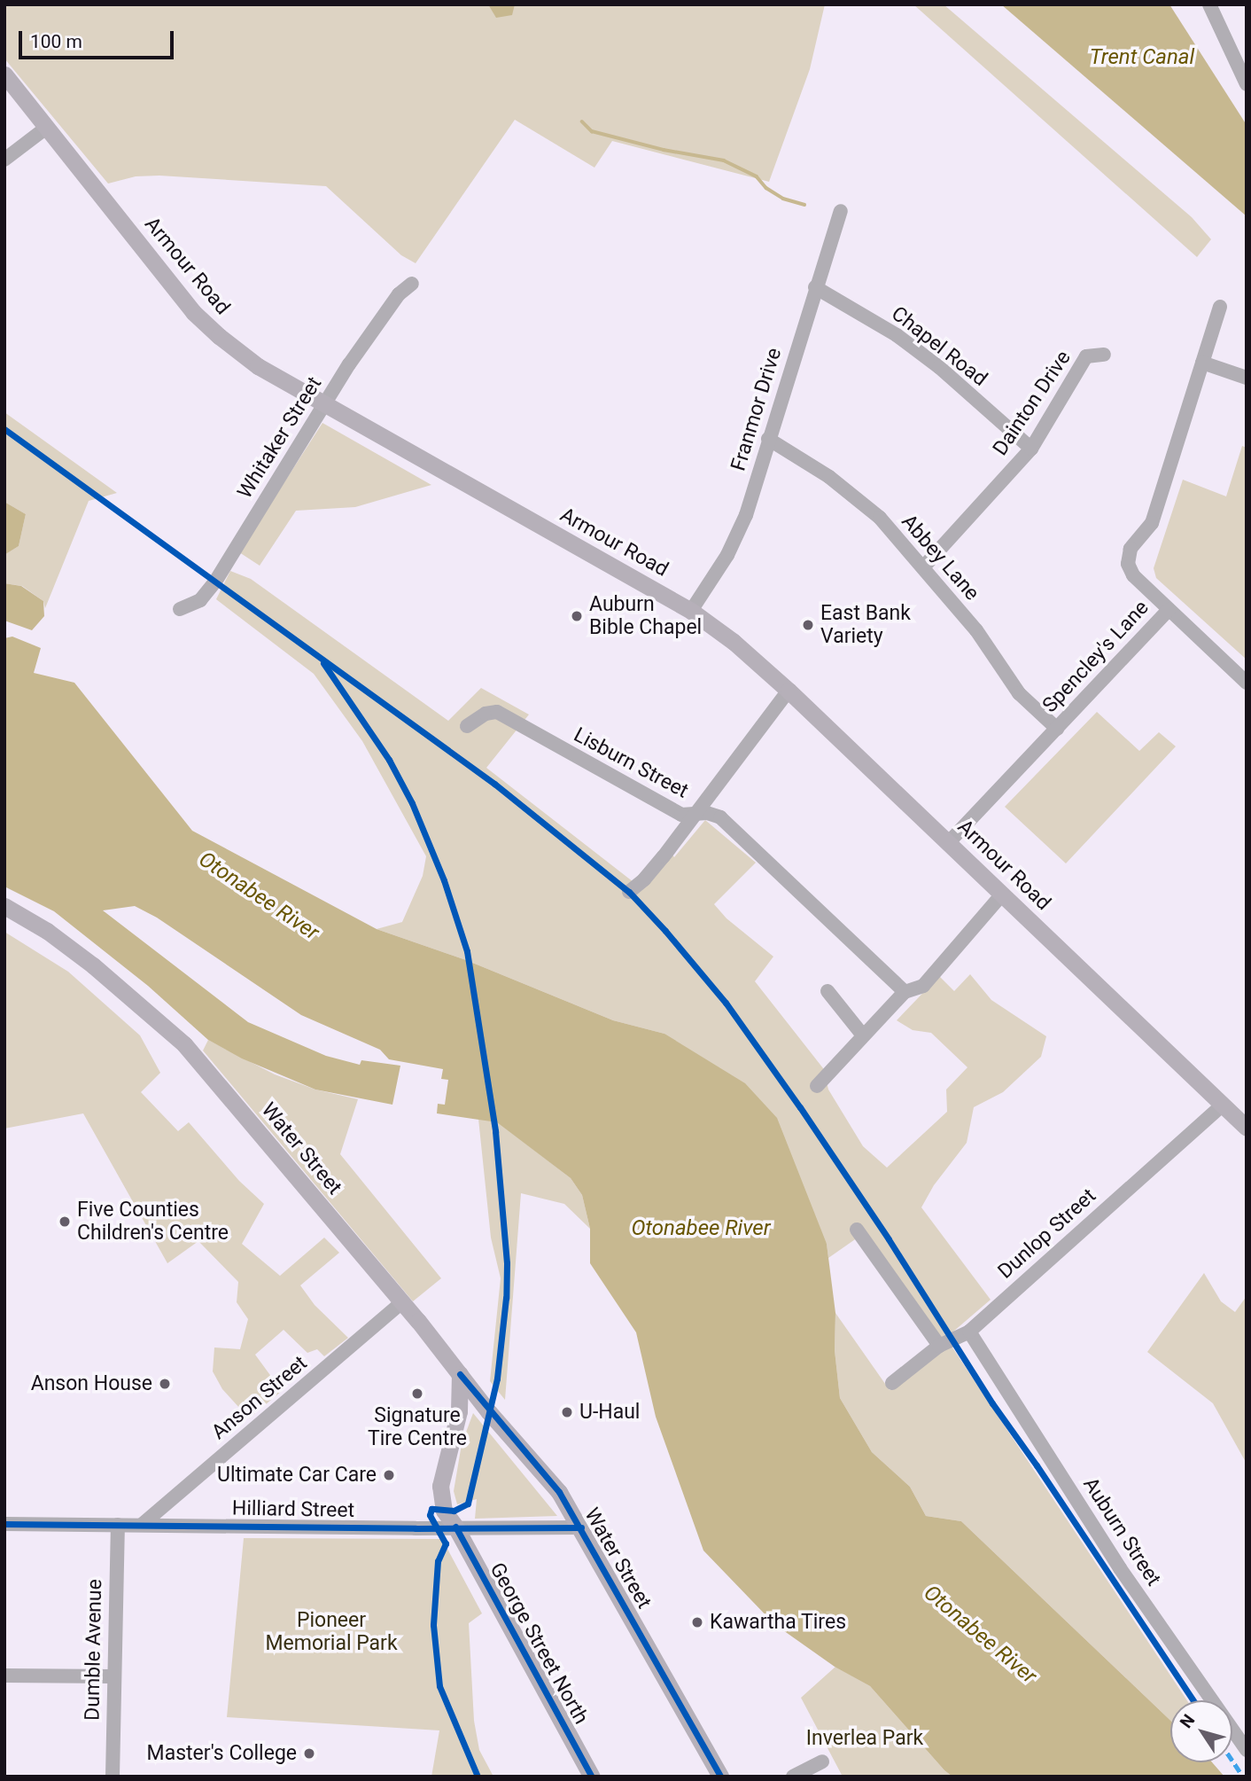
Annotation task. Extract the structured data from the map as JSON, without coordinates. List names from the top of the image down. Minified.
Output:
{"streets":{"main road":["Armour Road","Water Street","George Street North"],"street":["Chapel Road","Dainton Drive","Franmor Drive","Whitaker Street","Abbey Lane","Spencley's Lane","Lisburn Street","Dunlop Street","Anson Street","Hilliard Street","Auburn Street","Dumble Avenue"]},"crossings":[["Armour Road","Franmor Drive"],["Armour Road","Whitaker Street"],["Armour Road","Spencley's Lane"],["Armour Road","Dunlop Street"],["Chapel Road","Dainton Drive"],["Chapel Road","Franmor Drive"],["Dainton Drive","Abbey Lane"],["Franmor Drive","Abbey Lane"],["Abbey Lane","Spencley's Lane"],["Water Street","Anson Street"],["Water Street","Hilliard Street"],["Water Street","George Street North"],["Dunlop Street","Auburn Street"],["Anson Street","Hilliard Street"],["Hilliard Street","George Street North"],["Hilliard Street","Dumble Avenue"]],"water":["Trent Canal","Otonabee River"],"parks":["Pioneer Memorial Park","Inverlea Park"],"places":["Auburn Bible Chapel","East Bank Variety","Five Counties Children's Centre","Anson House","Signature Tire Centre","U-Haul","Ultimate Car Care","Kawartha Tires","Master's College"],"scale_bar":"100 m","north":"top left"}
